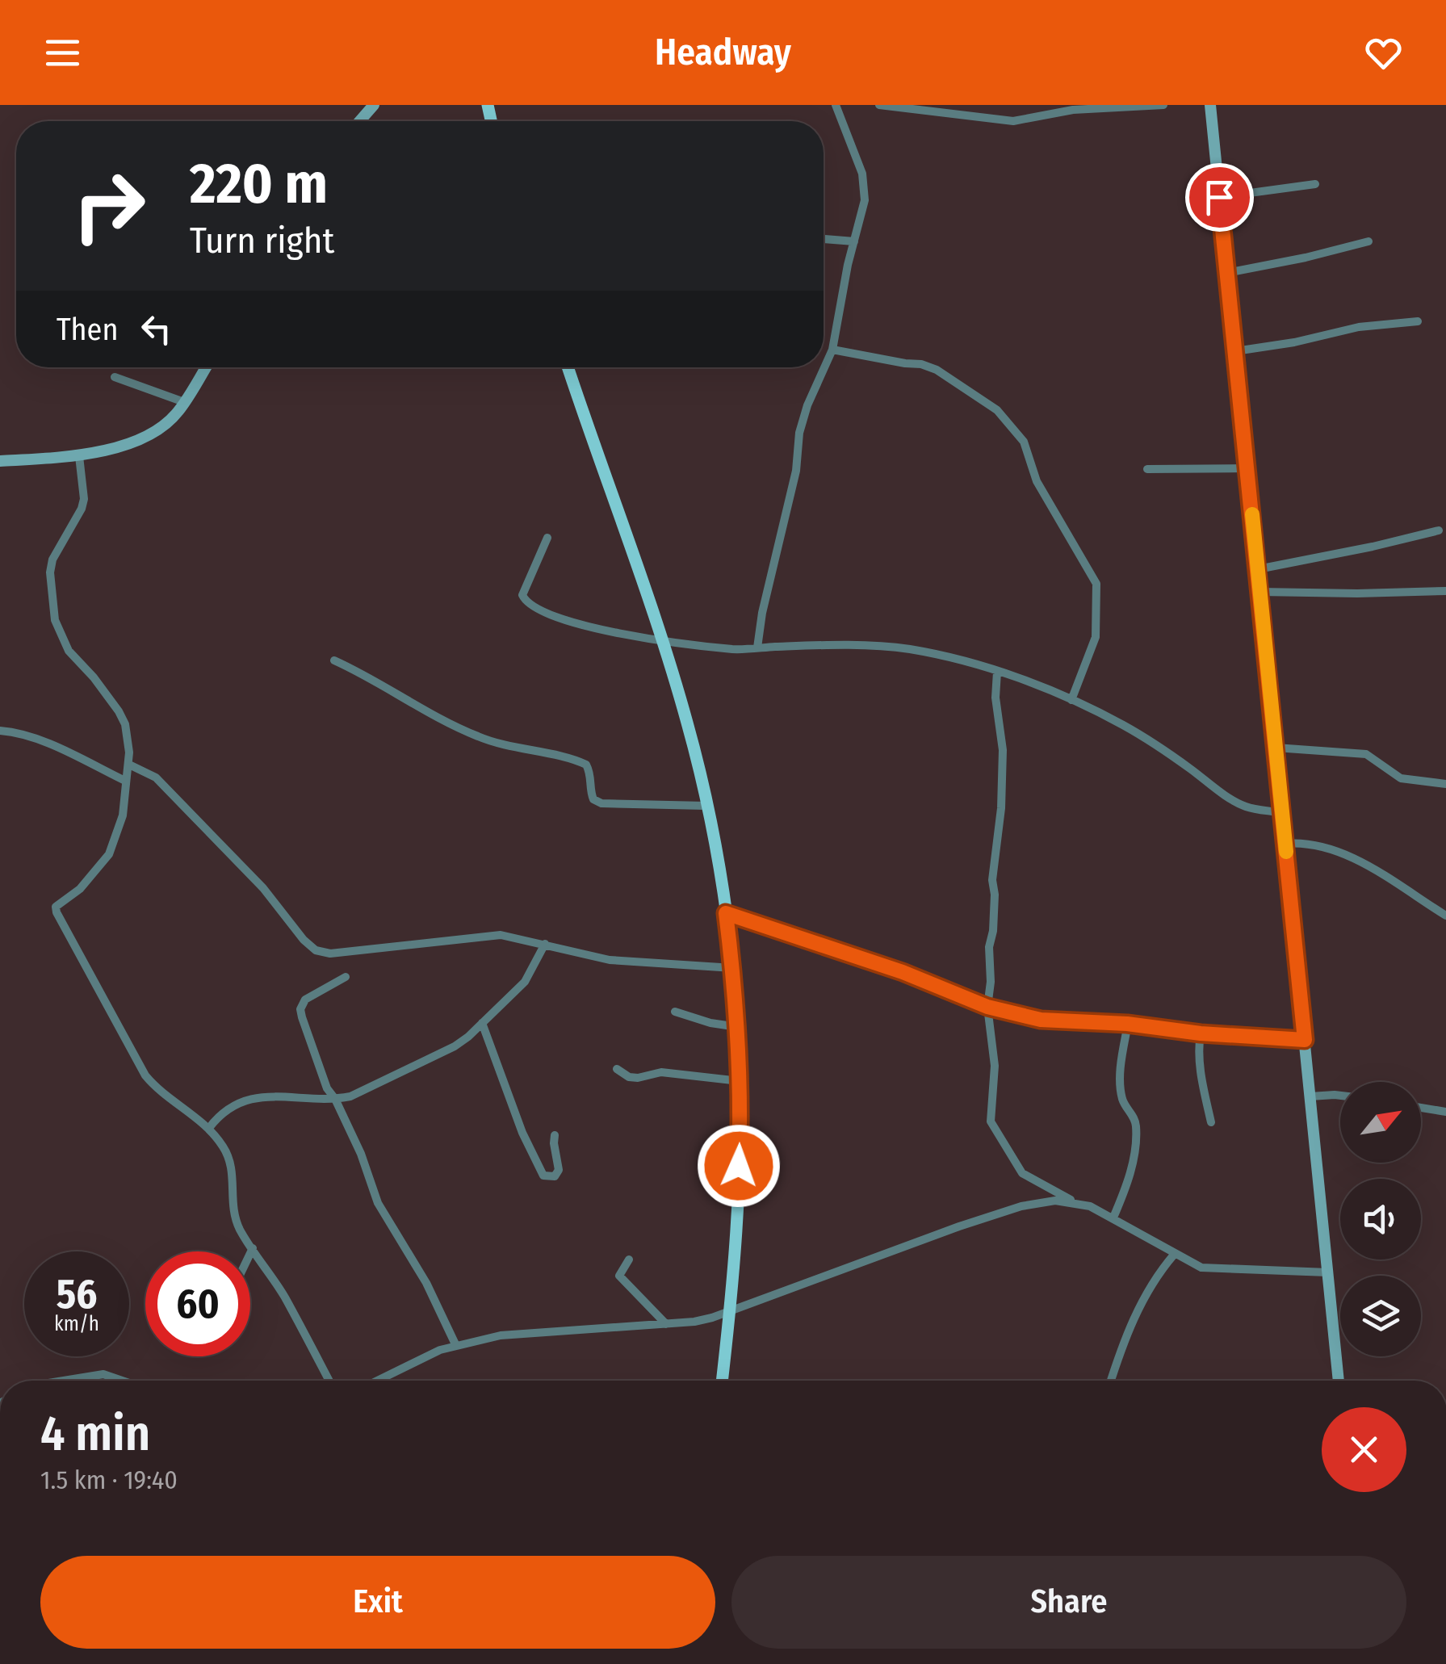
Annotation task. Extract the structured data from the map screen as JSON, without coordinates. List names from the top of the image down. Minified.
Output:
{"north":"top right","page":{"header":"Headway","turn":["220 m","Turn right"],"then":"Then","speed":"56 km/h","limit":"60","heading":["4 min","1.5 km · 19:40"],"buttons":["Exit","Share"]}}
